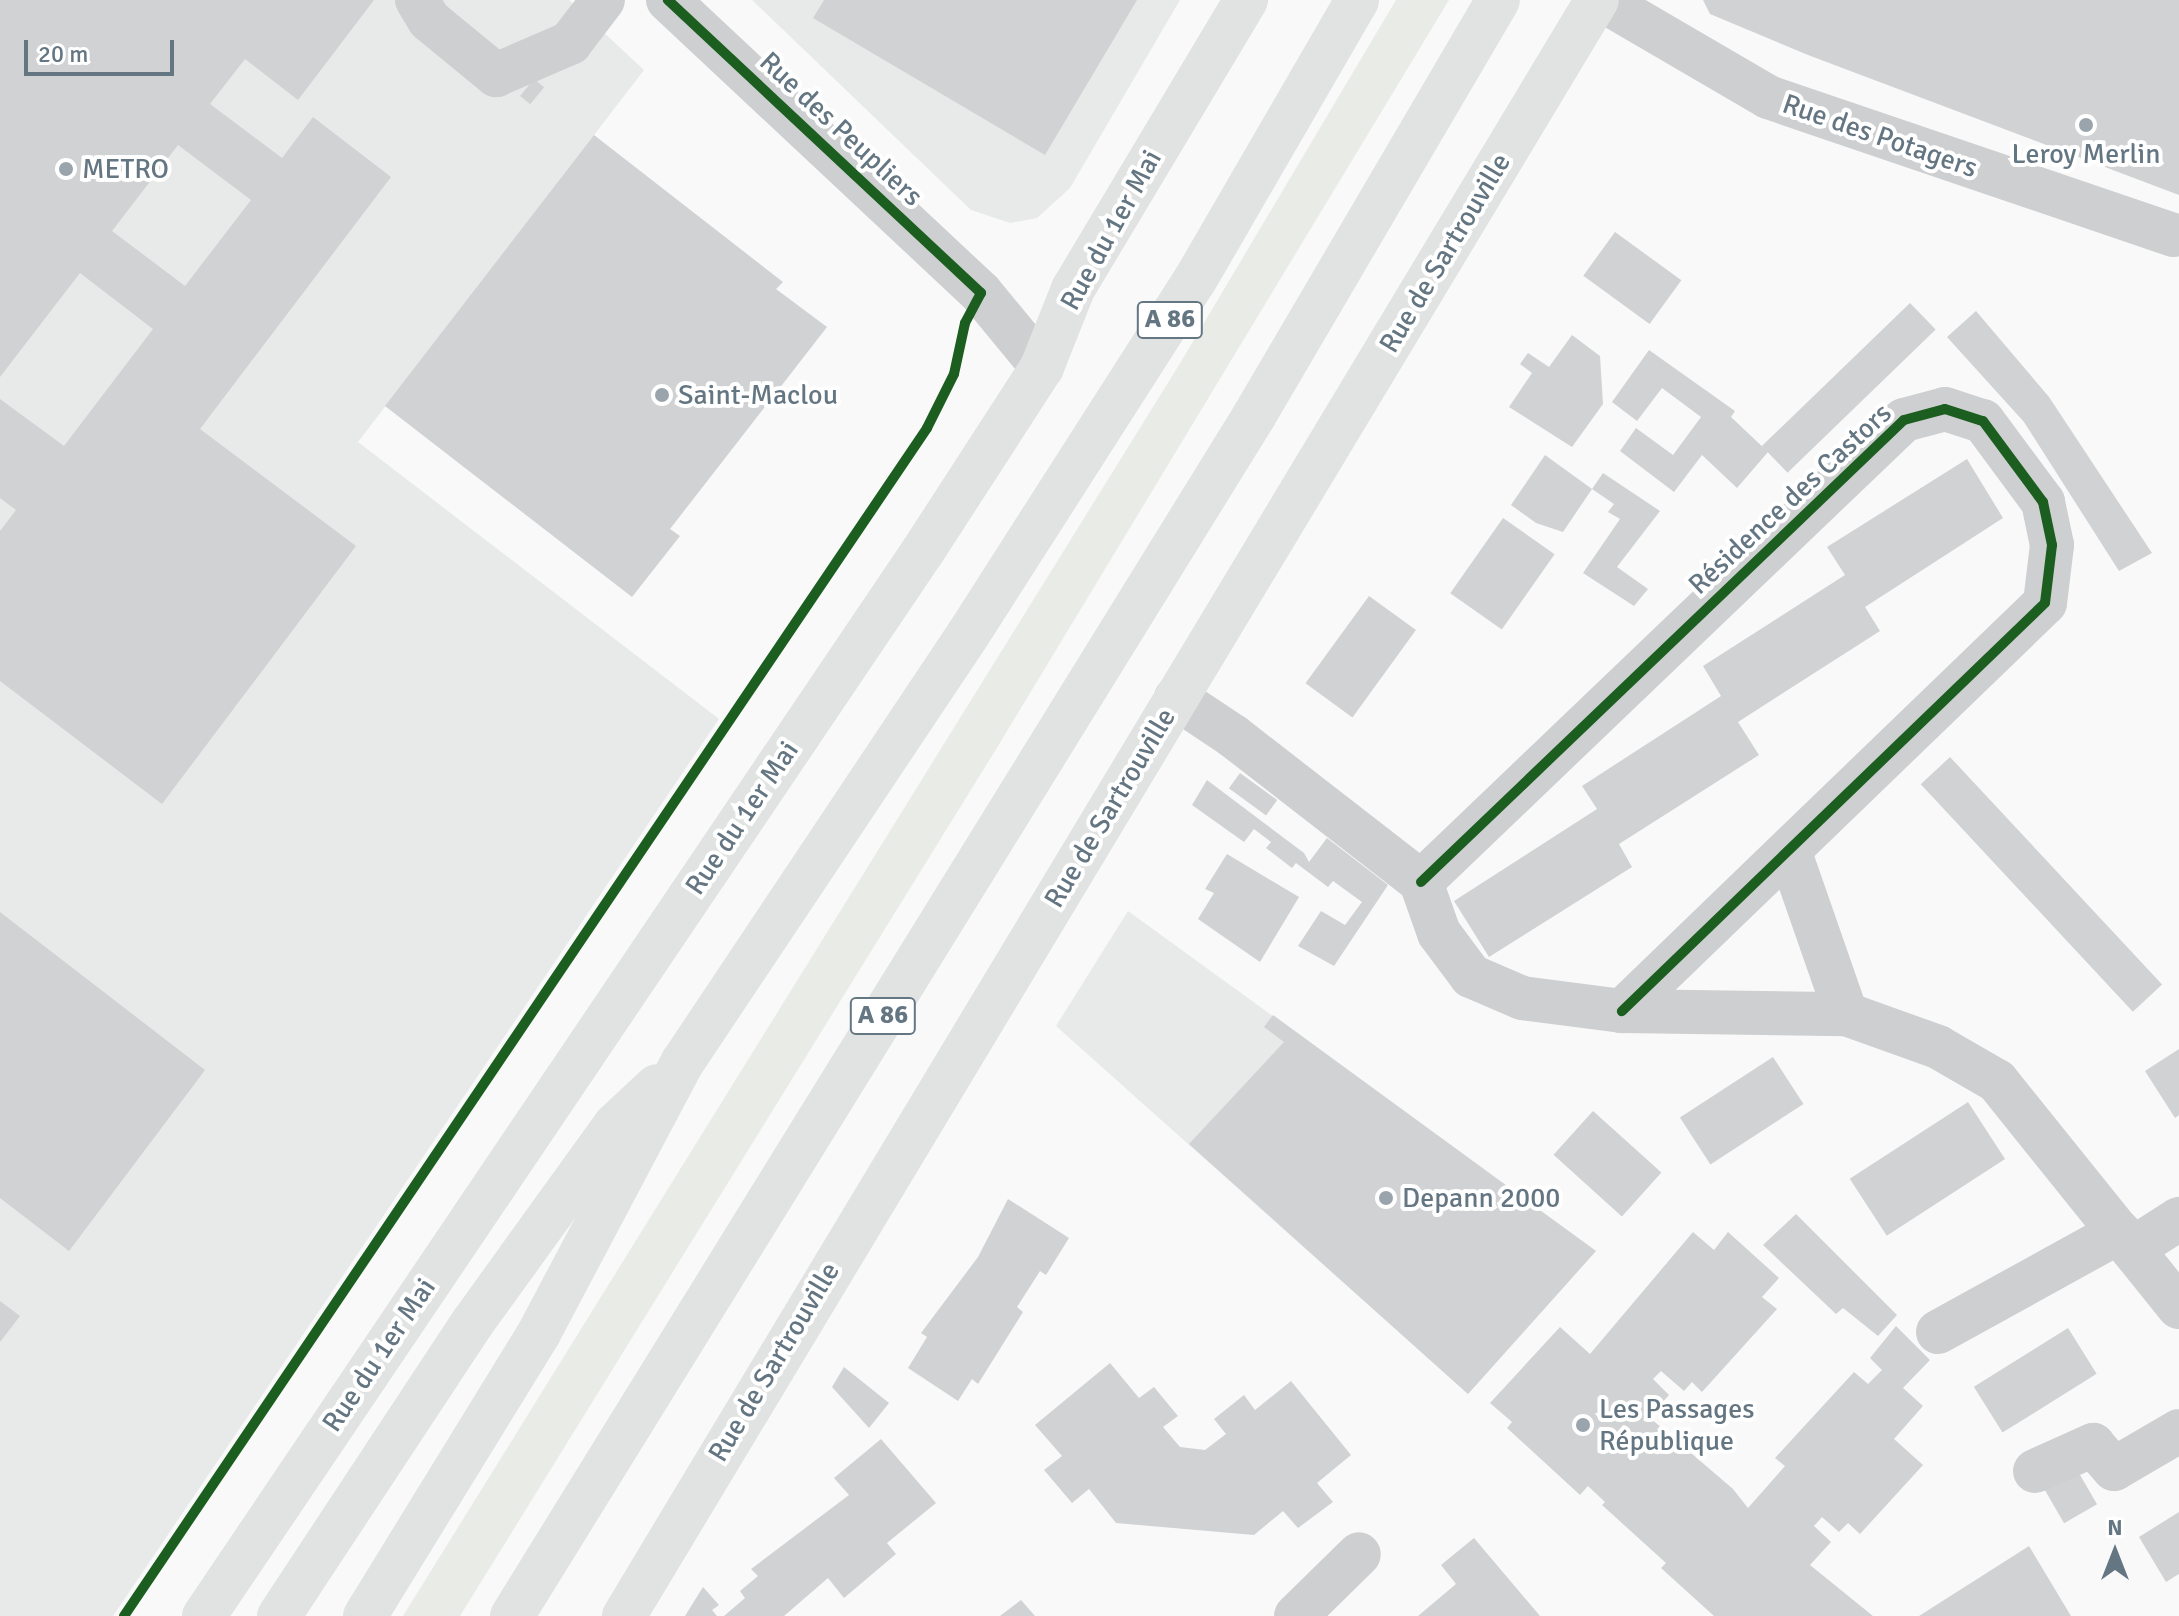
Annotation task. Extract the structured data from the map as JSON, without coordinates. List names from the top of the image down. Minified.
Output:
{"streets":{"main road":["Rue du 1er Mai","Rue de Sartrouville","A 86"],"street":["Rue des Peupliers","Rue des Potagers","Résidence des Castors"]},"crossings":[["Rue des Peupliers","Rue du 1er Mai"],["Rue des Potagers","Rue de Sartrouville"]],"places":["Leroy Merlin","METRO","Saint-Maclou","Depann 2000","Les Passages République"],"scale_bar":"20 m","north":"top"}
